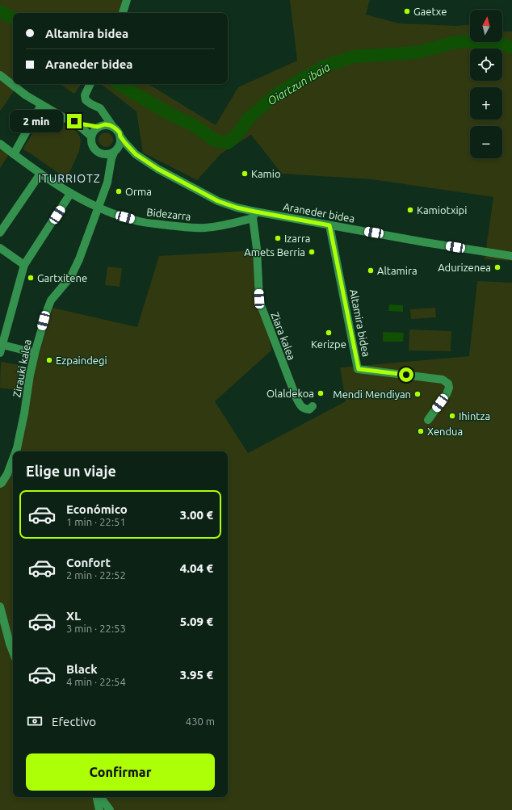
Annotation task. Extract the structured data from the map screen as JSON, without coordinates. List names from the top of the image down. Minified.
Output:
{"streets":{"street":["Araneder bidea","Bidezarra","Altamira bidea","Ziara kalea","Zirauki kalea"]},"crossings":[["Araneder bidea","Bidezarra"],["Araneder bidea","Altamira bidea"],["Araneder bidea","Ziara kalea"],["Araneder bidea","Zirauki kalea"],["Bidezarra","Ziara kalea"],["Bidezarra","Zirauki kalea"]],"districts":["ITURRIOTZ"],"water":["Oiartzun ibaia"],"places":["Gaetxe","Kamio","Orma","Kamiotxipi","Izarra","Amets Berria","Adurizenea","Altamira","Gartxitene","Kerizpe","Ezpaindegi","Olaldekoa","Mendi Mendiyan","Ihintza","Xendua"],"north":"top","page":{"map_buttons":["+","−"],"banner":["Altamira bidea","Araneder bidea"],"bubble":"2 min","heading":"Elige un viaje","list":[{"name":"Económico","note":"1 min · 22:51","value":"3.00 €"},{"name":"Confort","note":"2 min · 22:52","value":"4.04 €"},{"name":"XL","note":"3 min · 22:53","value":"5.09 €"},{"name":"Black","note":"4 min · 22:54","value":"3.95 €"}],"pay":["Efectivo","430 m"],"buttons":"Confirmar"}}
